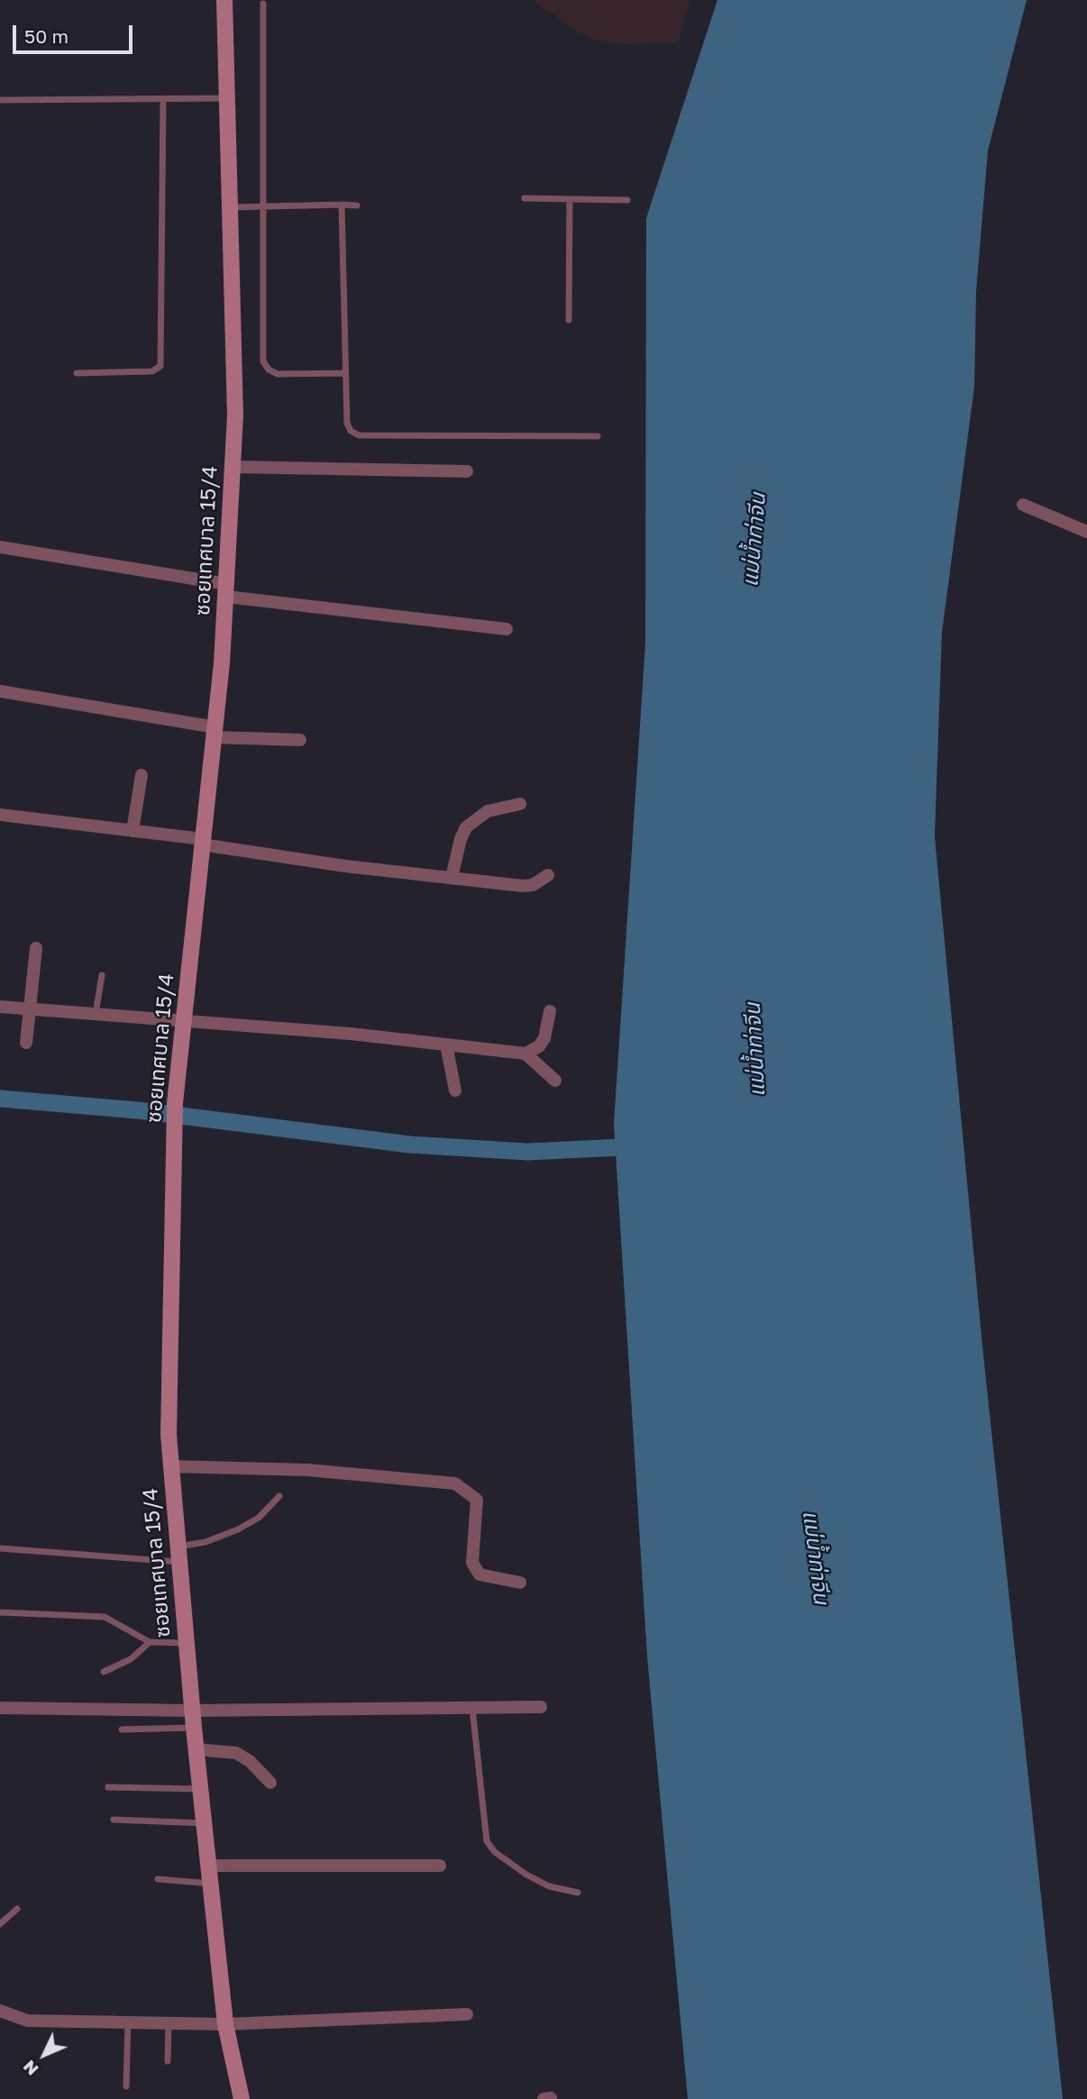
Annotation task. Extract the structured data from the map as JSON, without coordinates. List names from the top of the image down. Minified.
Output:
{"streets":{"street":["ซอยเทศบาล 15/4"]},"water":["แม่น้ำท่าจีน"],"scale_bar":"50 m","north":"bottom left"}
